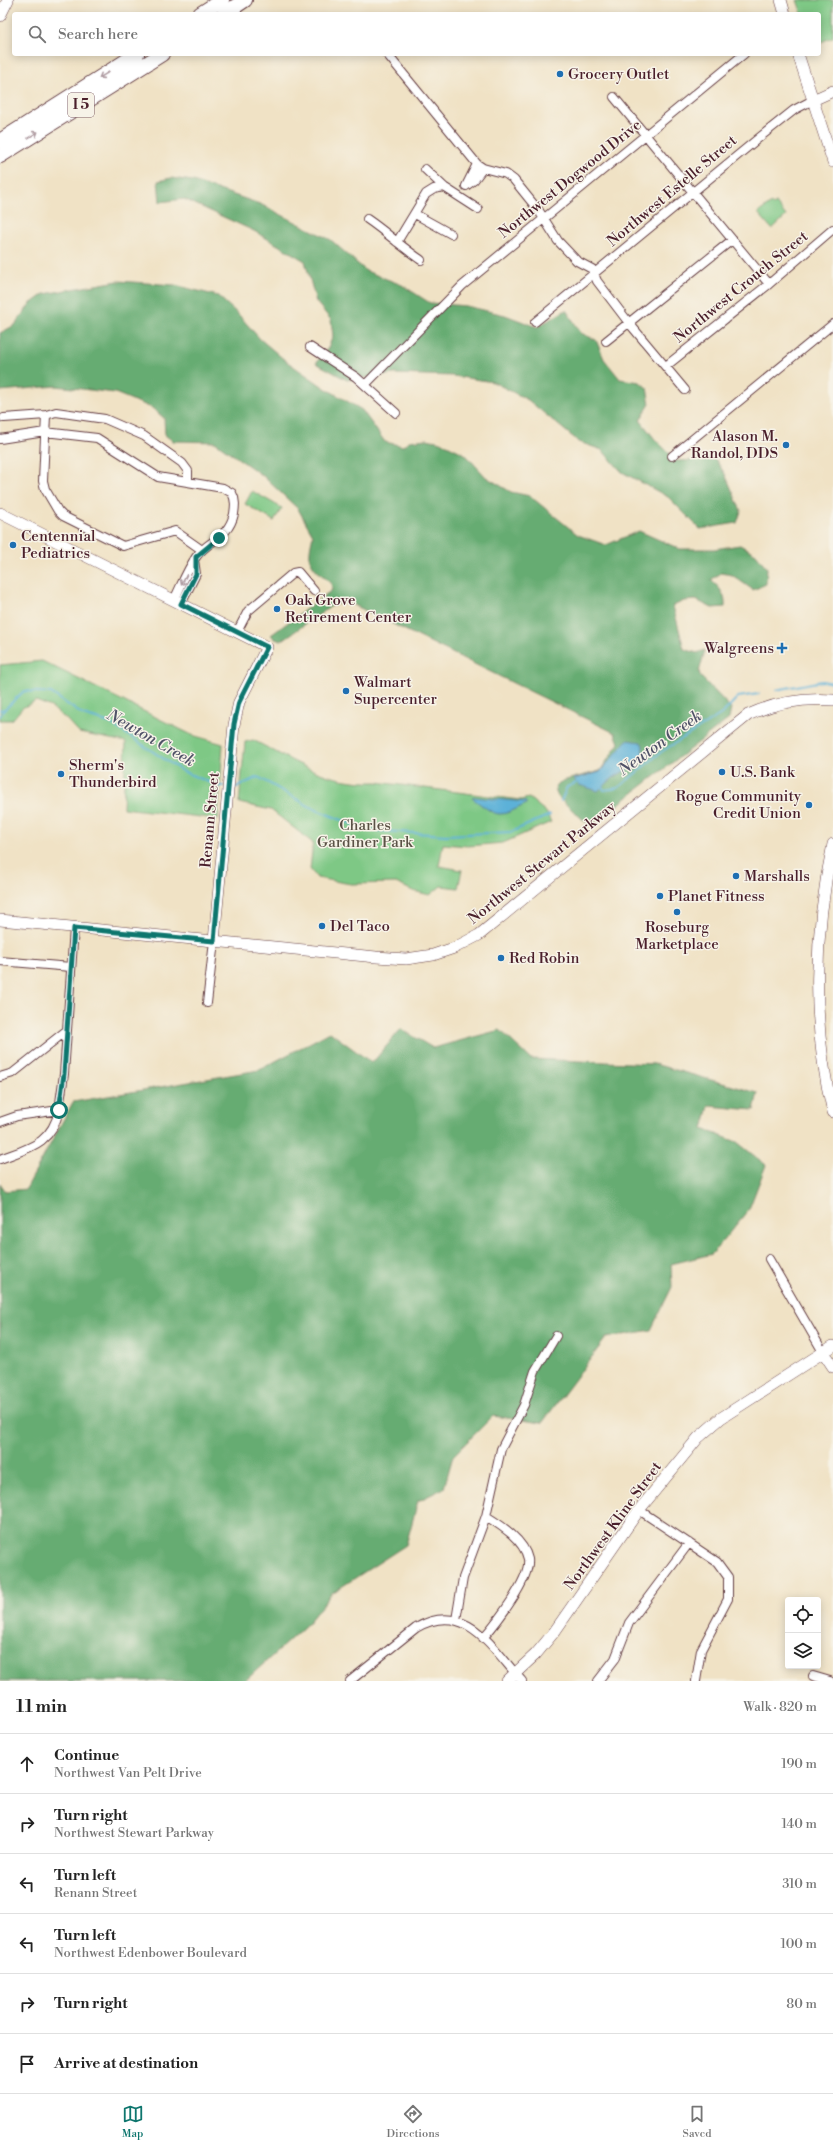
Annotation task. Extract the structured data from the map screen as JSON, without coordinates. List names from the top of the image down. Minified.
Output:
{"streets":{"highway":["I 5"],"main road":["Northwest Estelle Street","Renann Street","Northwest Stewart Parkway","Northwest Kline Street"],"street":["Northwest Dogwood Drive","Northwest Crouch Street"]},"crossings":[["Renann Street","Northwest Stewart Parkway"]],"water":["Newton Creek"],"parks":["Charles Gardiner Park"],"places":{"other":["Grocery Outlet","Alason M. Randol, DDS","Centennial Pediatrics","Oak Grove Retirement Center","Walmart Supercenter","U.S. Bank","Sherm's Thunderbird","Rogue Community Credit Union","Marshalls","Planet Fitness","Roseburg Marketplace","Del Taco","Red Robin"],"health":["Walgreens"]},"page":{"search":"Search here","heading":["11 min","Walk · 820 m"],"list":[["Continue","Northwest Van Pelt Drive","190 m"],["Turn right","Northwest Stewart Parkway","140 m"],["Turn left","Renann Street","310 m"],["Turn left","Northwest Edenbower Boulevard","100 m"],["Turn right","80 m"],"Arrive at destination"],"nav":["Map","Directions","Saved"]}}
